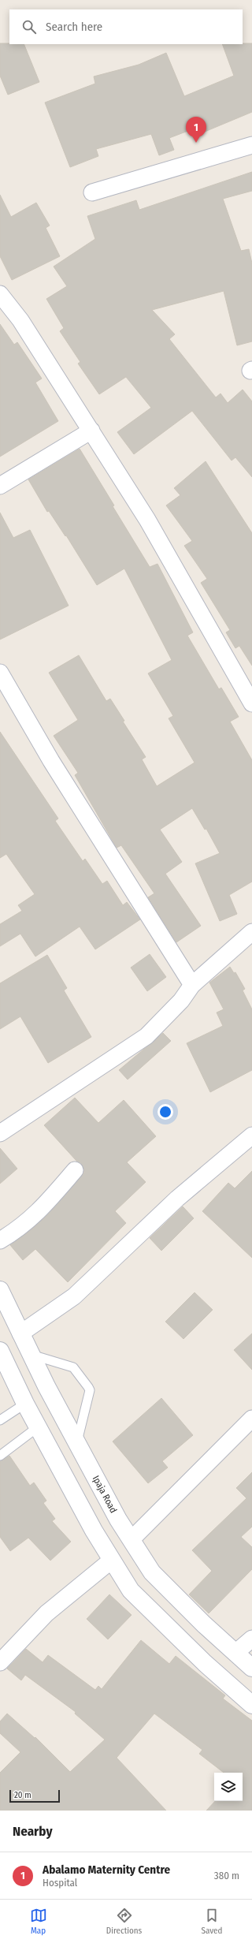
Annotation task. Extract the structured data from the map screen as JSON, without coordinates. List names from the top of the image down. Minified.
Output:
{"streets":{"main road":["Ipaja Road"]},"scale_bar":"20 m","page":{"search":"Search here","pins":"1","scale":"20 m","heading":"Nearby","list":[{"mark":"1","name":"Abalamo Maternity Centre","note":"Hospital","value":"380 m"}],"nav":["Map","Directions","Saved"]}}
